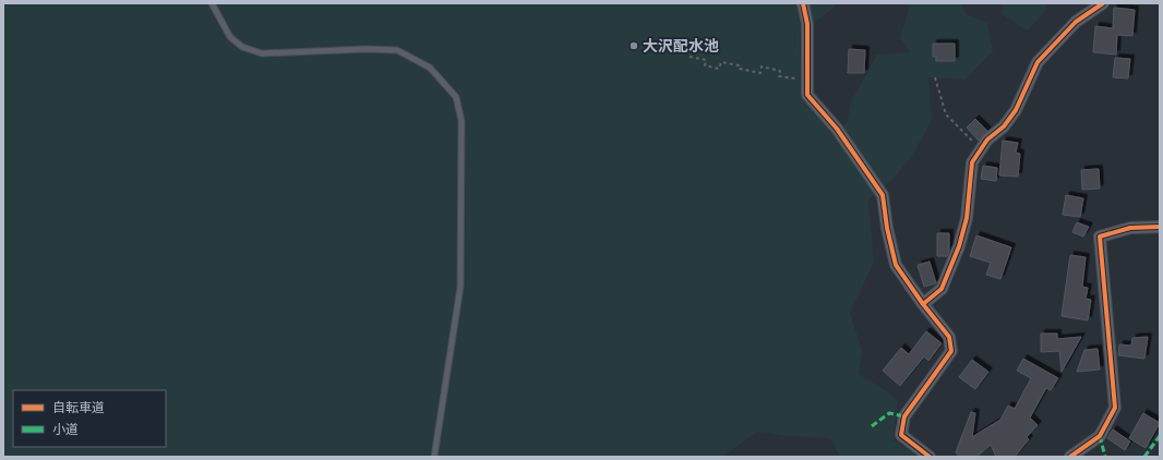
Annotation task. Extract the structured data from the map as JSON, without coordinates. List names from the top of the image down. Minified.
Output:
{"places":["大沢配水池"],"legend":["自転車道","小道"]}
